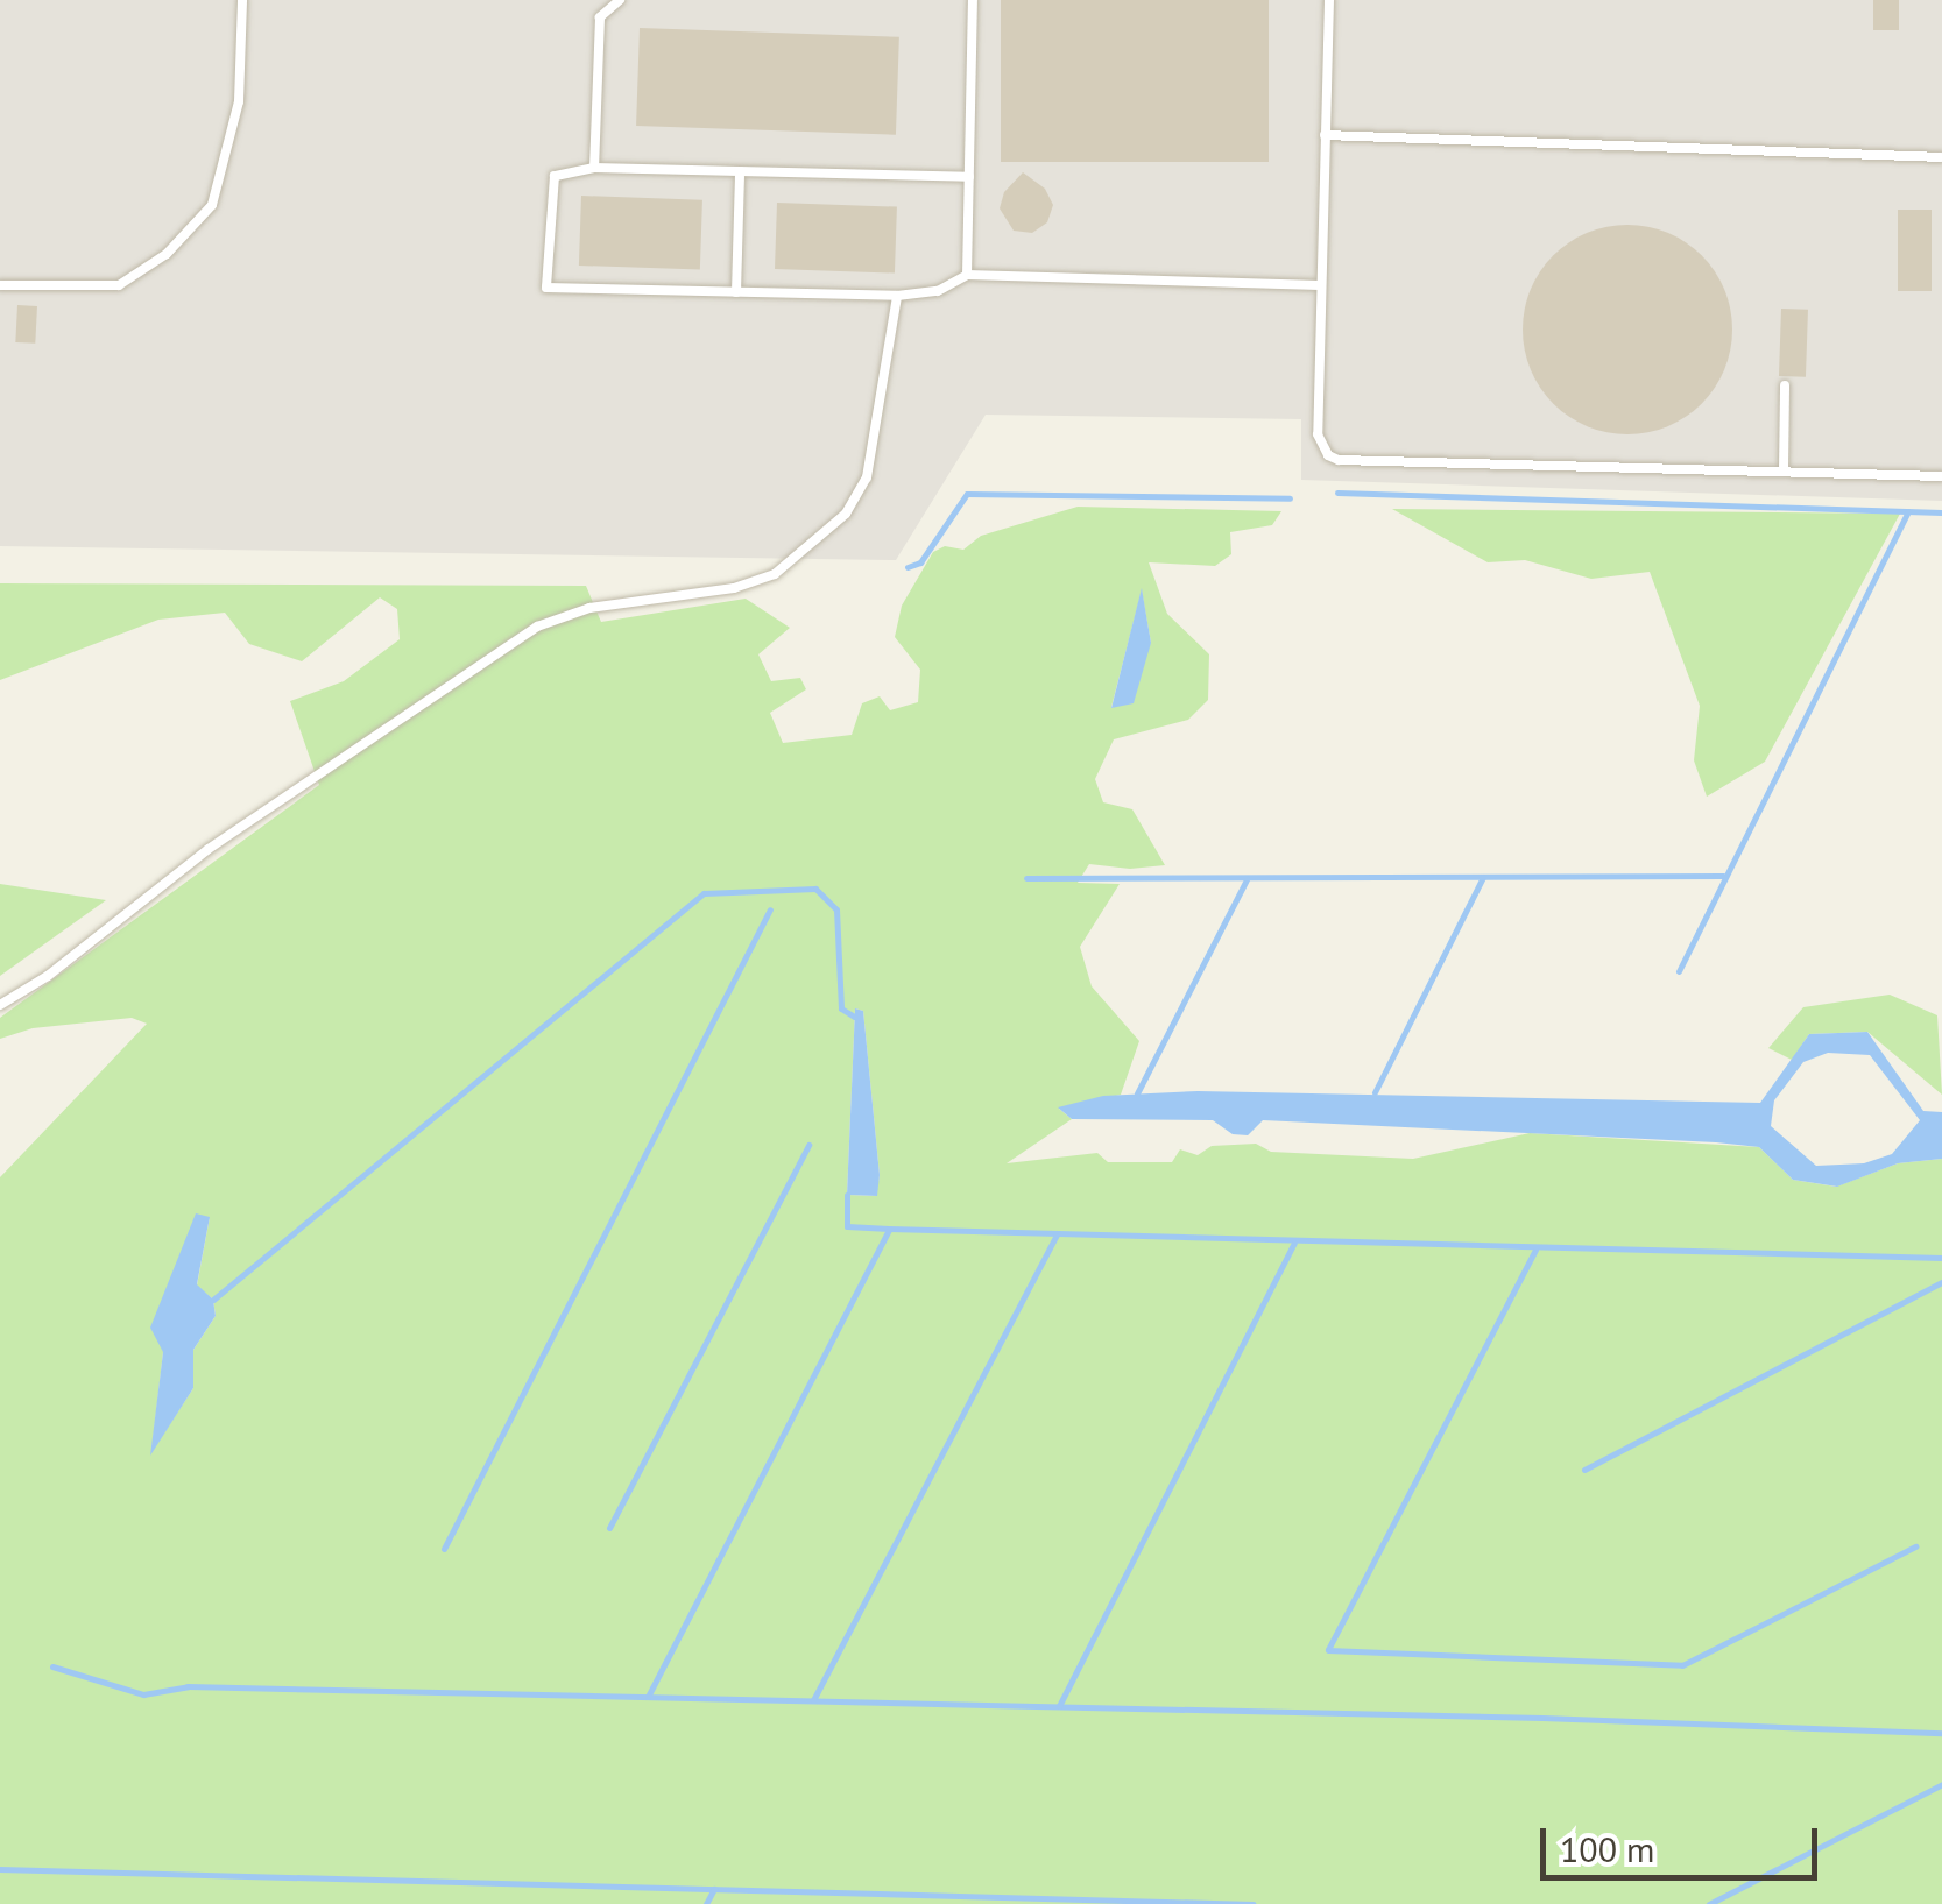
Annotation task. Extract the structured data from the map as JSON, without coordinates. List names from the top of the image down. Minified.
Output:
{"scale_bar":"100 m"}
